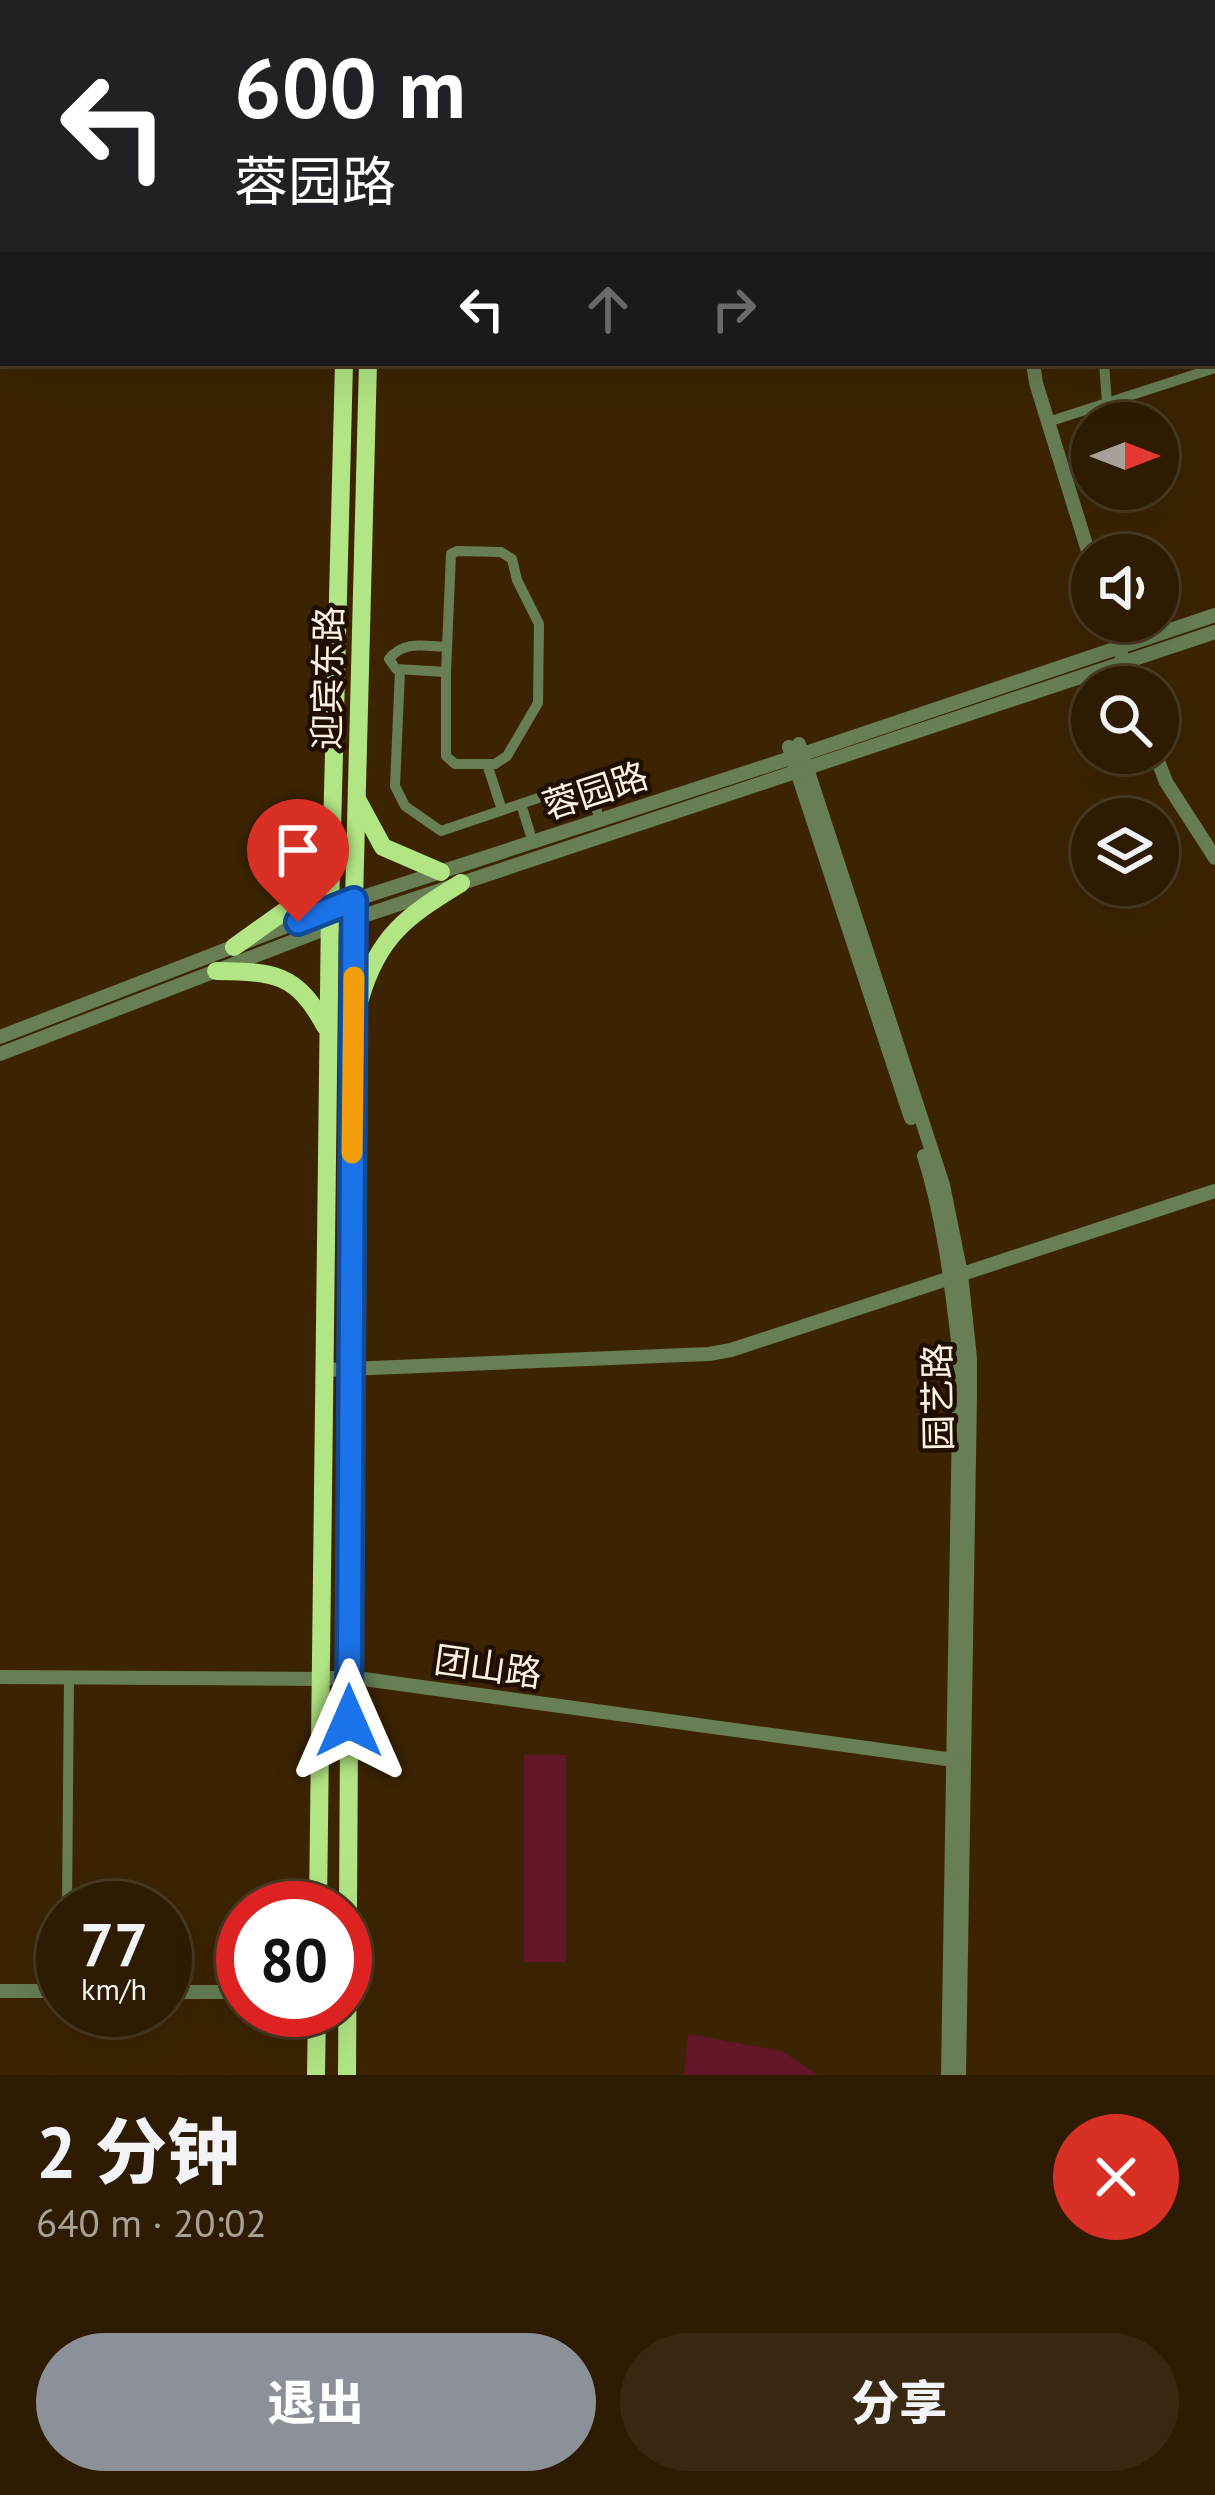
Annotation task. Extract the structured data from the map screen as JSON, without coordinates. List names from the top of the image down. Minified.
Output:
{"streets":{"highway":["迎宾东路"],"street":["蓉园路","园艺路","团山路"]},"crossings":[["迎宾东路","蓉园路"],["迎宾东路","团山路"],["蓉园路","园艺路"],["园艺路","团山路"]],"north":"right","page":{"turn":["600 m","蓉园路"],"speed":"77 km/h","limit":"80","heading":["2 分钟","640 m · 20:02"],"buttons":["退出","分享"]}}
